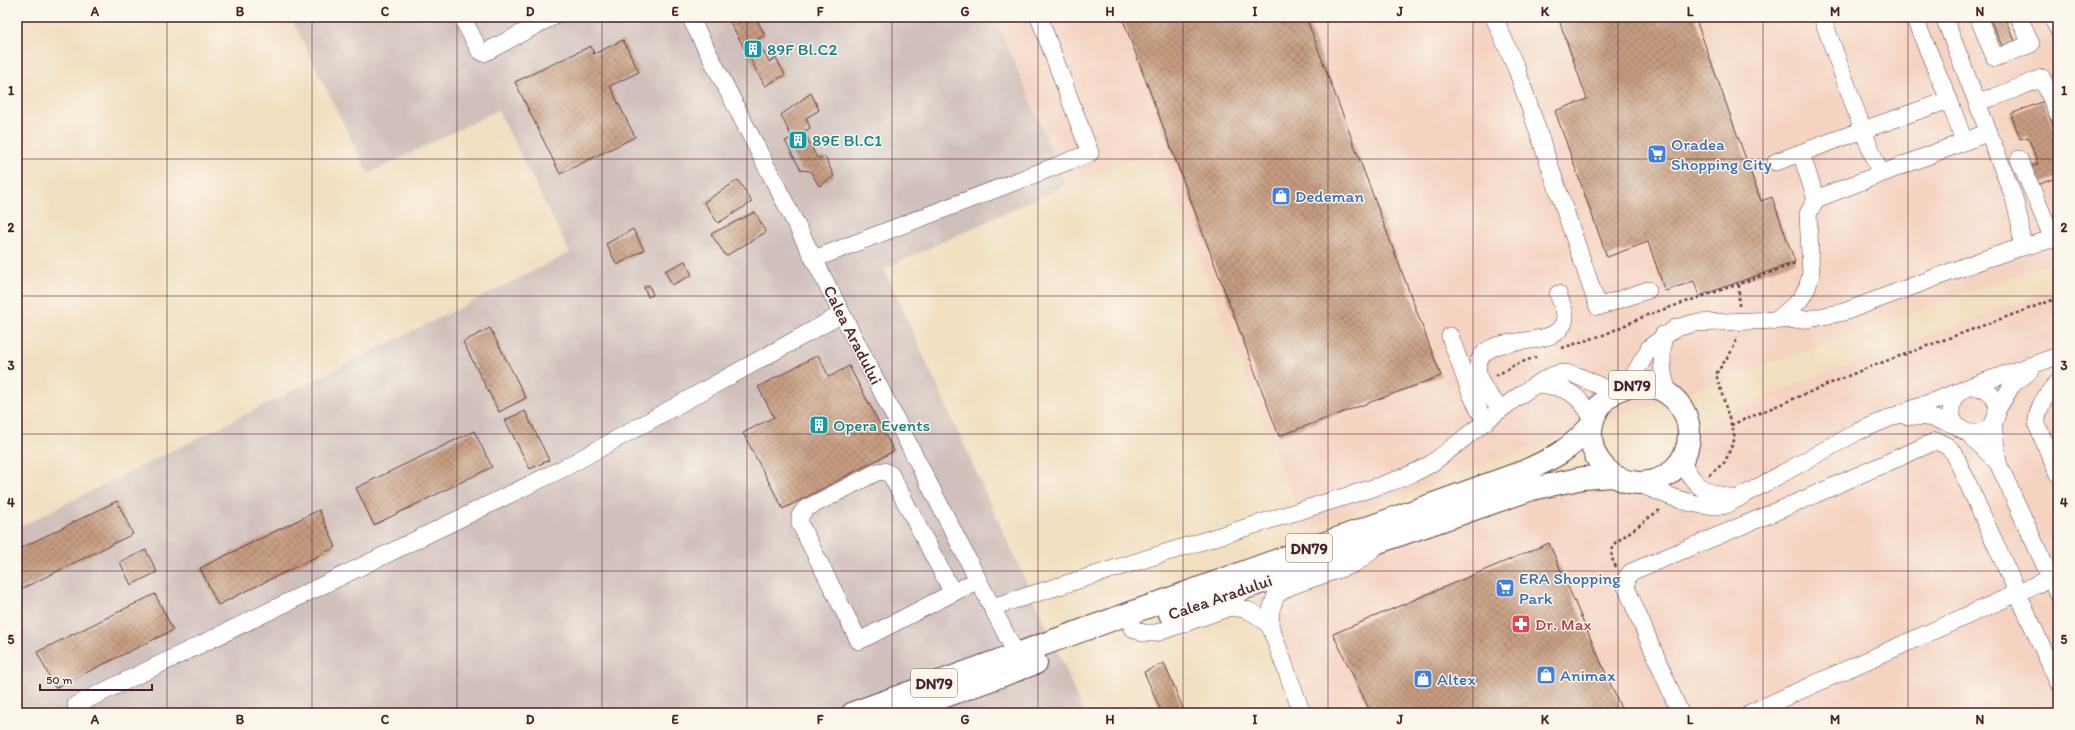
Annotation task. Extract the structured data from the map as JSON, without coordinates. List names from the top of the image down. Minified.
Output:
{"streets":{"highway":["Calea Aradului","DN79"]},"places":{"building":["89F Bl.C2","89E Bl.C1","Opera Events"],"supermarket":["Oradea Shopping City","ERA Shopping Park"],"shop":["Dedeman","Animax","Altex"],"pharmacy":["Dr. Max"]},"scale_bar":"50 m","grid":{"columns":["A","B","C","D","E","F","G","H","I","J","K","L","M","N"],"rows":["1","2","3","4","5"]}}
